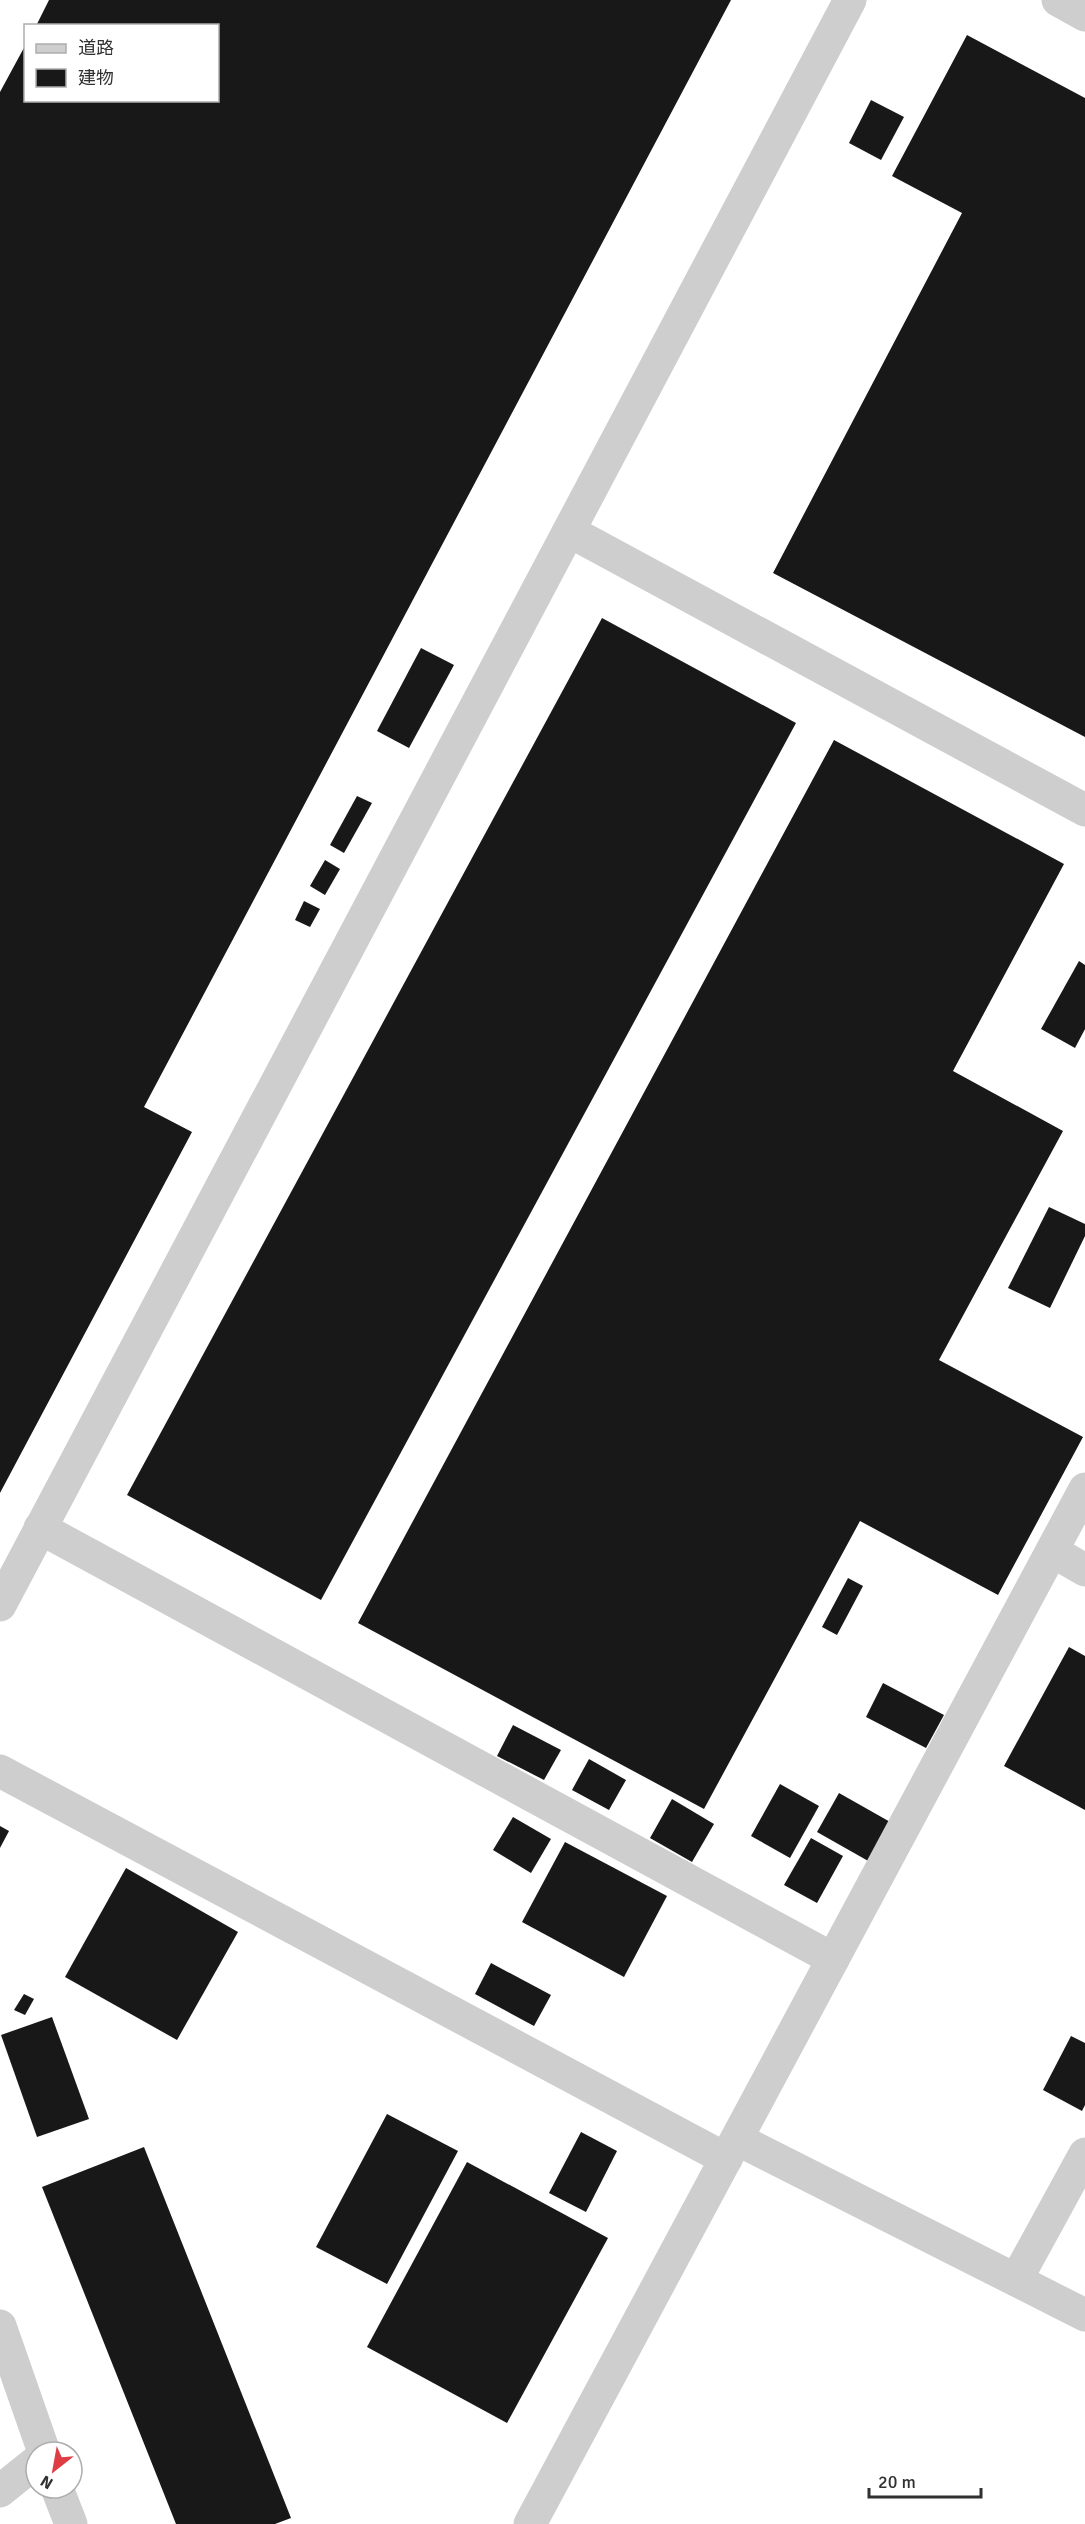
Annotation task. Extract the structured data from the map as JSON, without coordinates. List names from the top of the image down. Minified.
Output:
{"legend":["道路","建物"],"scale_bar":"20 m","north":"bottom left"}
